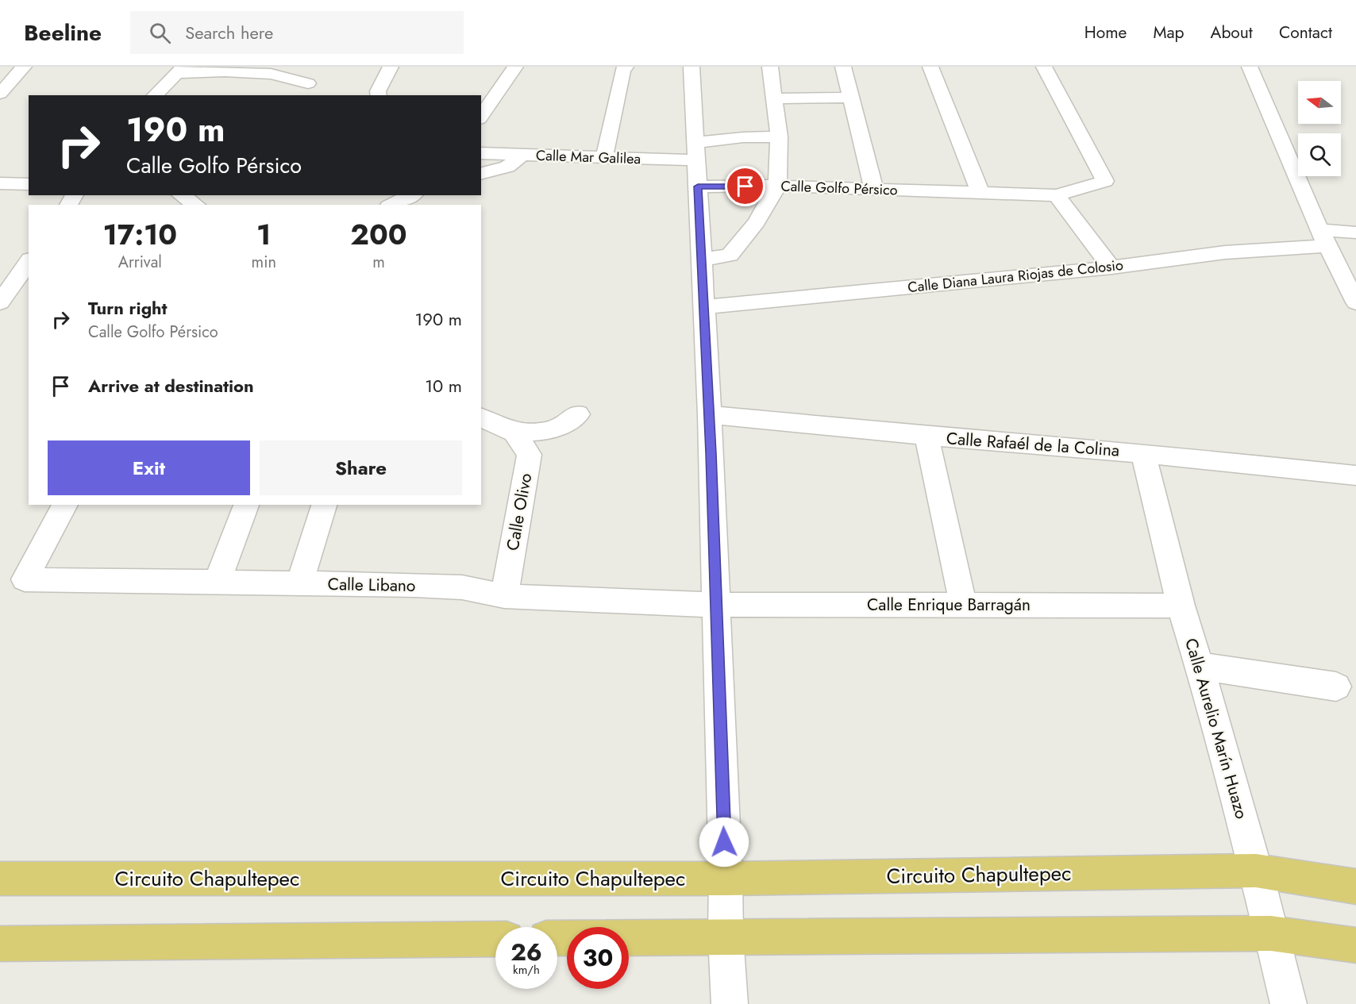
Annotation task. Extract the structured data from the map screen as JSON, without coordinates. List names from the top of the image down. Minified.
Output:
{"streets":{"main road":["Circuito Chapultepec"],"street":["Calle Mar Galilea","Calle Golfo Pérsico","Calle Diana Laura Riojas de Colosio","Calle Rafaél de la Colina","Calle Olivo","Calle Libano","Calle Enrique Barragán","Calle Aurelio Marín Huazo"]},"crossings":[["Calle Rafaél de la Colina","Calle Aurelio Marín Huazo"],["Calle Olivo","Calle Libano"],["Calle Libano","Calle Enrique Barragán"],["Calle Enrique Barragán","Calle Aurelio Marín Huazo"],["Calle Aurelio Marín Huazo","Circuito Chapultepec"]],"north":"left","page":{"header":"Beeline","search":"Search here","nav":["Home","Map","About","Contact"],"turn":["190 m","Calle Golfo Pérsico"],"eta":["17:10","Arrival","1","min","200","m"],"list":[{"name":"Turn right","note":"Calle Golfo Pérsico","value":"190 m"},{"name":"Arrive at destination","value":"10 m"}],"buttons":["Exit","Share"],"speed":"26 km/h","limit":"30"}}
